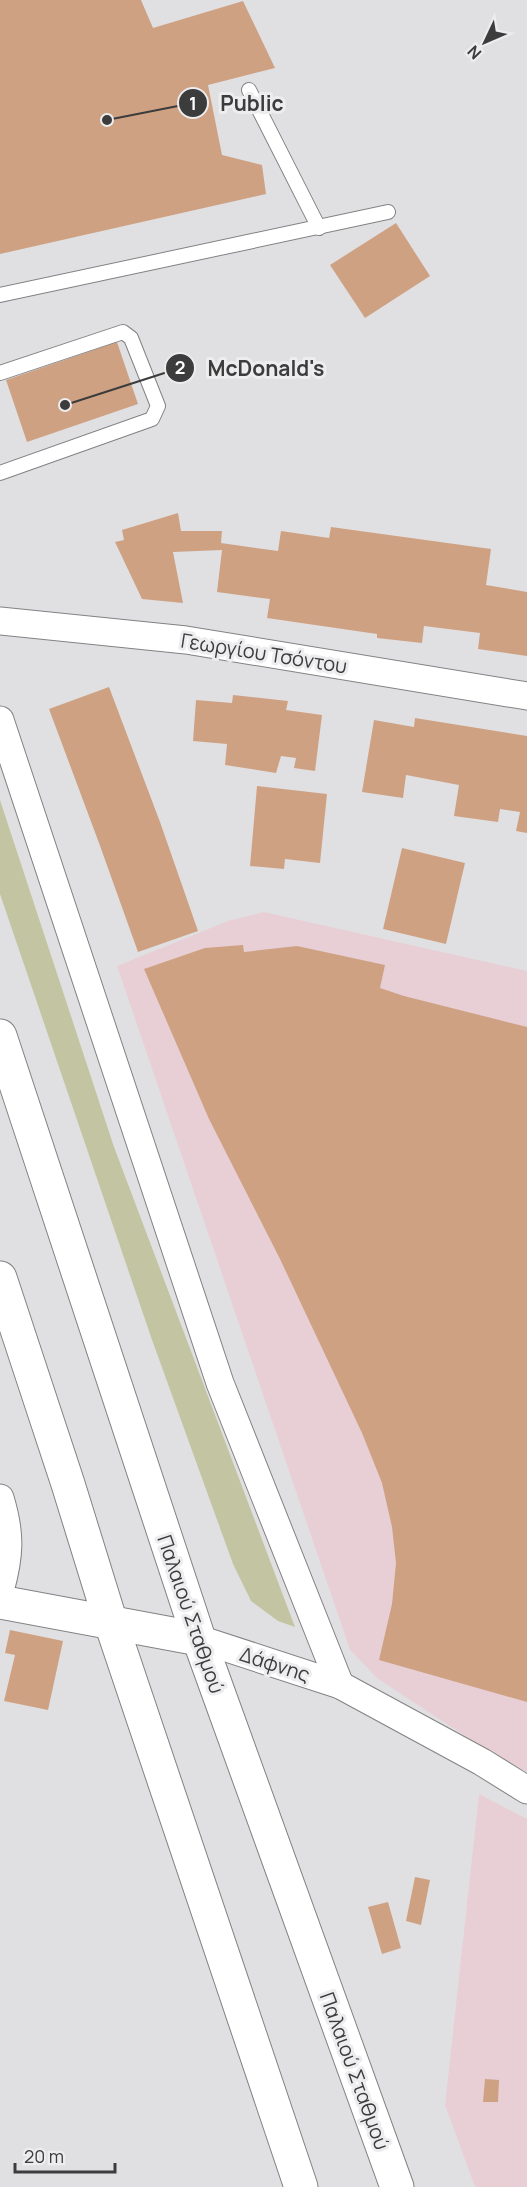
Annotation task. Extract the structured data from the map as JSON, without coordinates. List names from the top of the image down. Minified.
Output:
{"streets":{"main road":["Παλαιού Σταθμού","Δάφνης"],"street":["Γεωργίου Τσόντου"]},"crossings":[["Παλαιού Σταθμού","Δάφνης"]],"places":["Public","McDonald's"],"scale_bar":"20 m","north":"bottom left"}
